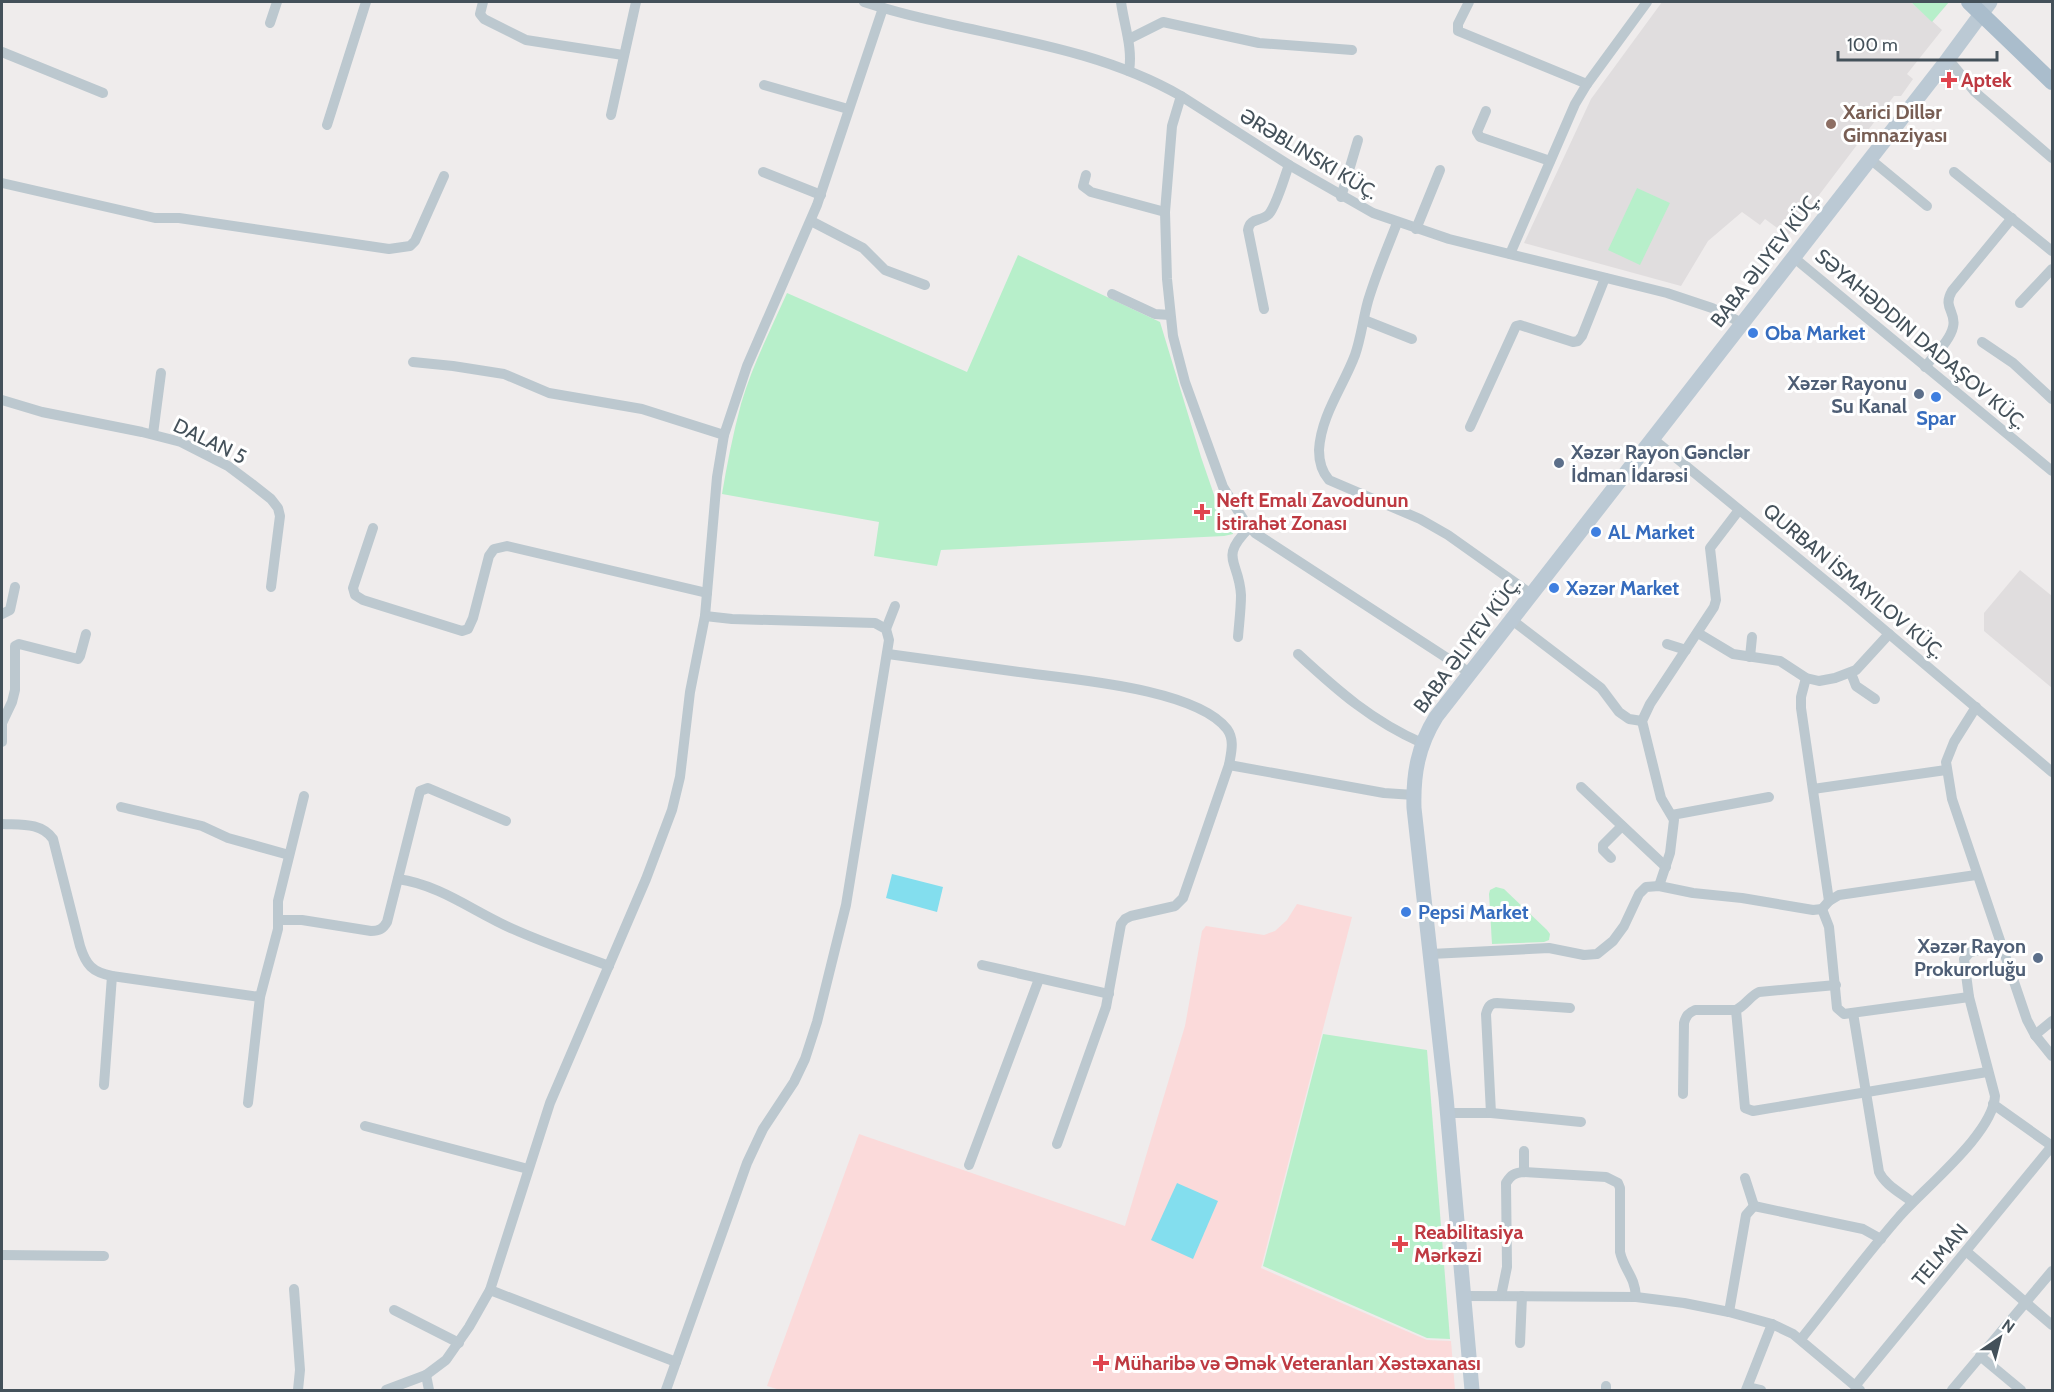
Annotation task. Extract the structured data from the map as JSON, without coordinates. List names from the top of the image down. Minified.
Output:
{"streets":{"street":["ƏRƏBLINSKI KÜÇ.","BABA ƏLIYEV KÜÇ.","SƏYAHƏDDIN DADAŞOV KÜÇ.","DALAN 5","TELMAN"]},"crossings":[["ƏRƏBLINSKI KÜÇ.","BABA ƏLIYEV KÜÇ."],["BABA ƏLIYEV KÜÇ.","SƏYAHƏDDIN DADAŞOV KÜÇ."]],"places":{"health":["Aptek","Neft Emalı Zavodunun İstirahət Zonası","Reabilitasiya Mərkəzi","Müharibə və Əmək Veteranları Xəstəxanası"],"other":["Xarici Dillər Gimnaziyası","Oba Market","Xəzər Rayonu Su Kanal","Spar","Xəzər Rayon Gənclər İdman İdarəsi","AL Market","Xəzər Market","Pepsi Market","Xəzər Rayon Prokurorluğu"]},"scale_bar":"100 m","north":"top right"}
